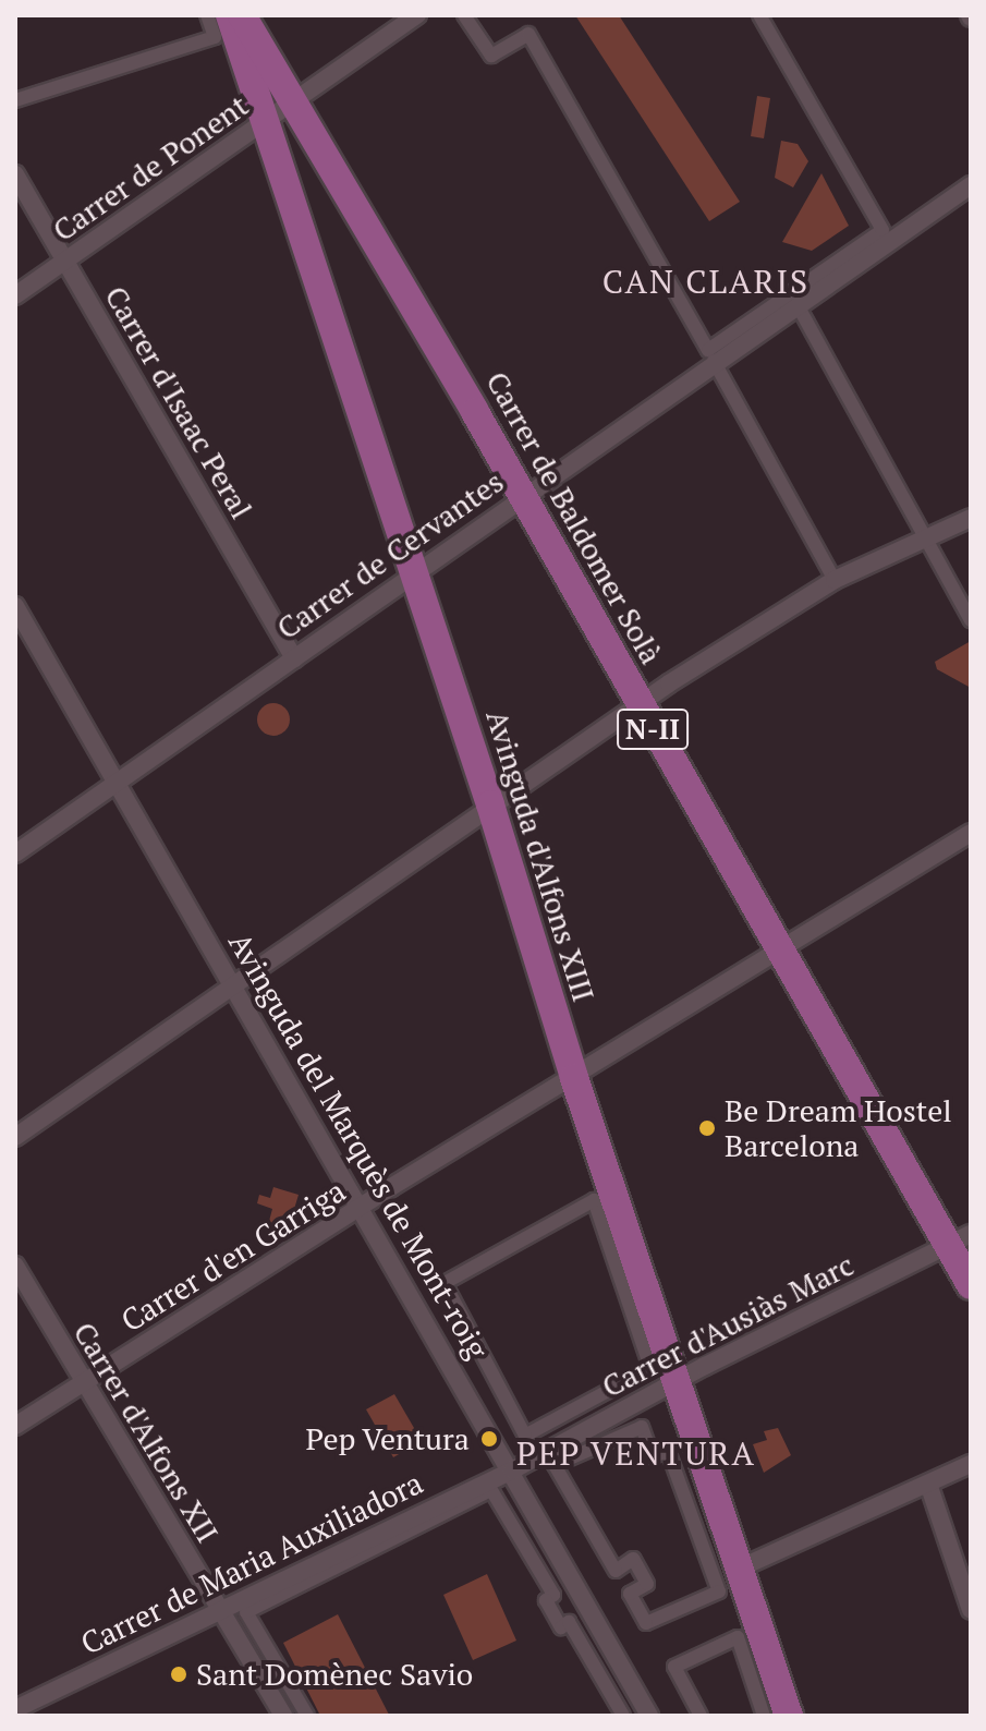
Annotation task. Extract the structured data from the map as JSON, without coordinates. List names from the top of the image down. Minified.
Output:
{"streets":{"main road":["Carrer de Baldomer Solà","N-II","Avinguda d'Alfons XIII"],"street":["Carrer de Ponent","Carrer d'Isaac Peral","Carrer de Cervantes","Avinguda del Marquès de Mont-roig","Carrer d'en Garriga","Carrer d'Ausiàs Marc","Carrer d'Alfons XII","Carrer de Maria Auxiliadora"]},"crossings":[["Carrer de Ponent","Carrer d'Isaac Peral"],["Carrer de Ponent","Carrer de Baldomer Solà"],["Carrer de Ponent","Avinguda d'Alfons XIII"],["Carrer d'Isaac Peral","Carrer de Cervantes"],["Carrer de Baldomer Solà","Carrer de Cervantes"],["Carrer de Baldomer Solà","Avinguda d'Alfons XIII"],["Carrer de Baldomer Solà","Carrer d'en Garriga"],["Carrer de Baldomer Solà","Carrer d'Ausiàs Marc"],["Carrer de Cervantes","Avinguda d'Alfons XIII"],["Carrer de Cervantes","Avinguda del Marquès de Mont-roig"],["Avinguda d'Alfons XIII","Carrer d'en Garriga"],["Avinguda d'Alfons XIII","Carrer d'Ausiàs Marc"],["Avinguda del Marquès de Mont-roig","Carrer d'en Garriga"],["Avinguda del Marquès de Mont-roig","Carrer d'Ausiàs Marc"],["Avinguda del Marquès de Mont-roig","Carrer de Maria Auxiliadora"],["Carrer d'en Garriga","Carrer d'Alfons XII"],["Carrer d'Ausiàs Marc","Carrer de Maria Auxiliadora"],["Carrer d'Alfons XII","Carrer de Maria Auxiliadora"]],"districts":["CAN CLARIS","PEP VENTURA"],"places":["Be Dream Hostel Barcelona","Pep Ventura","Sant Domènec Savio"]}
